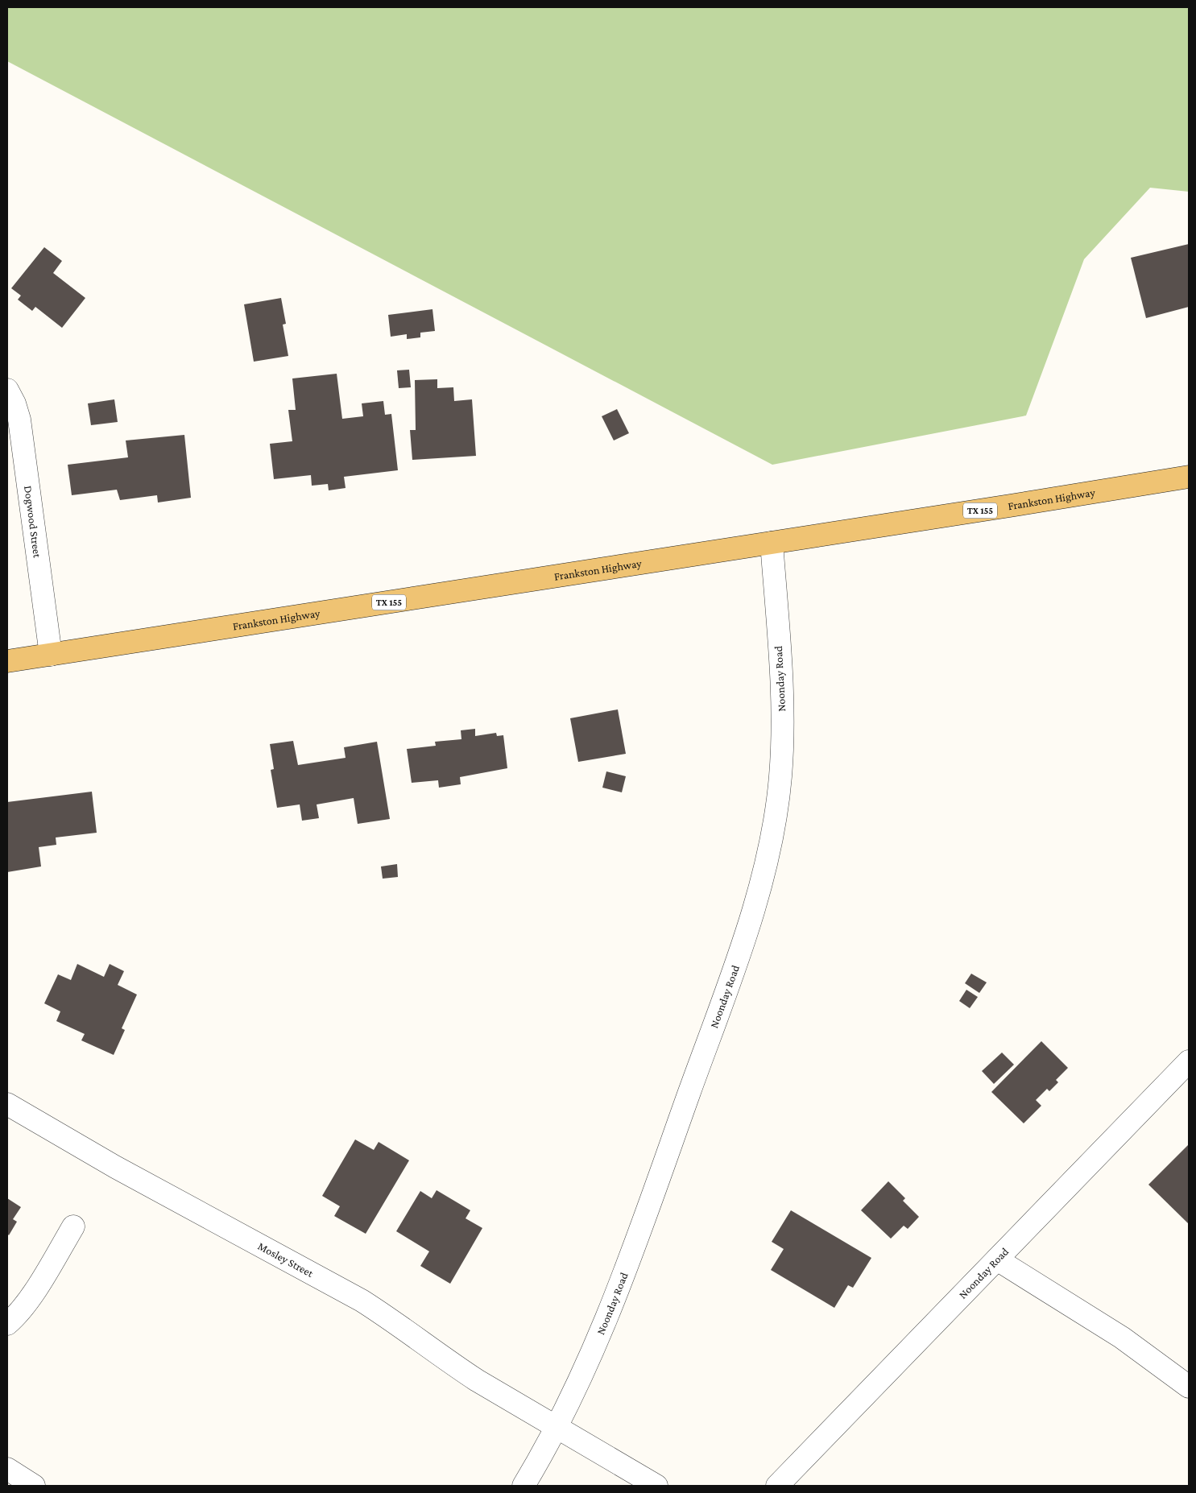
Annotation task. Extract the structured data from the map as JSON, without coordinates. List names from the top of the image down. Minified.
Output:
{"streets":{"main road":["Frankston Highway","TX 155"],"street":["Dogwood Street","Noonday Road","Mosley Street"]},"crossings":[["Frankston Highway","Dogwood Street"],["Frankston Highway","Noonday Road"],["Noonday Road","Mosley Street"]]}
